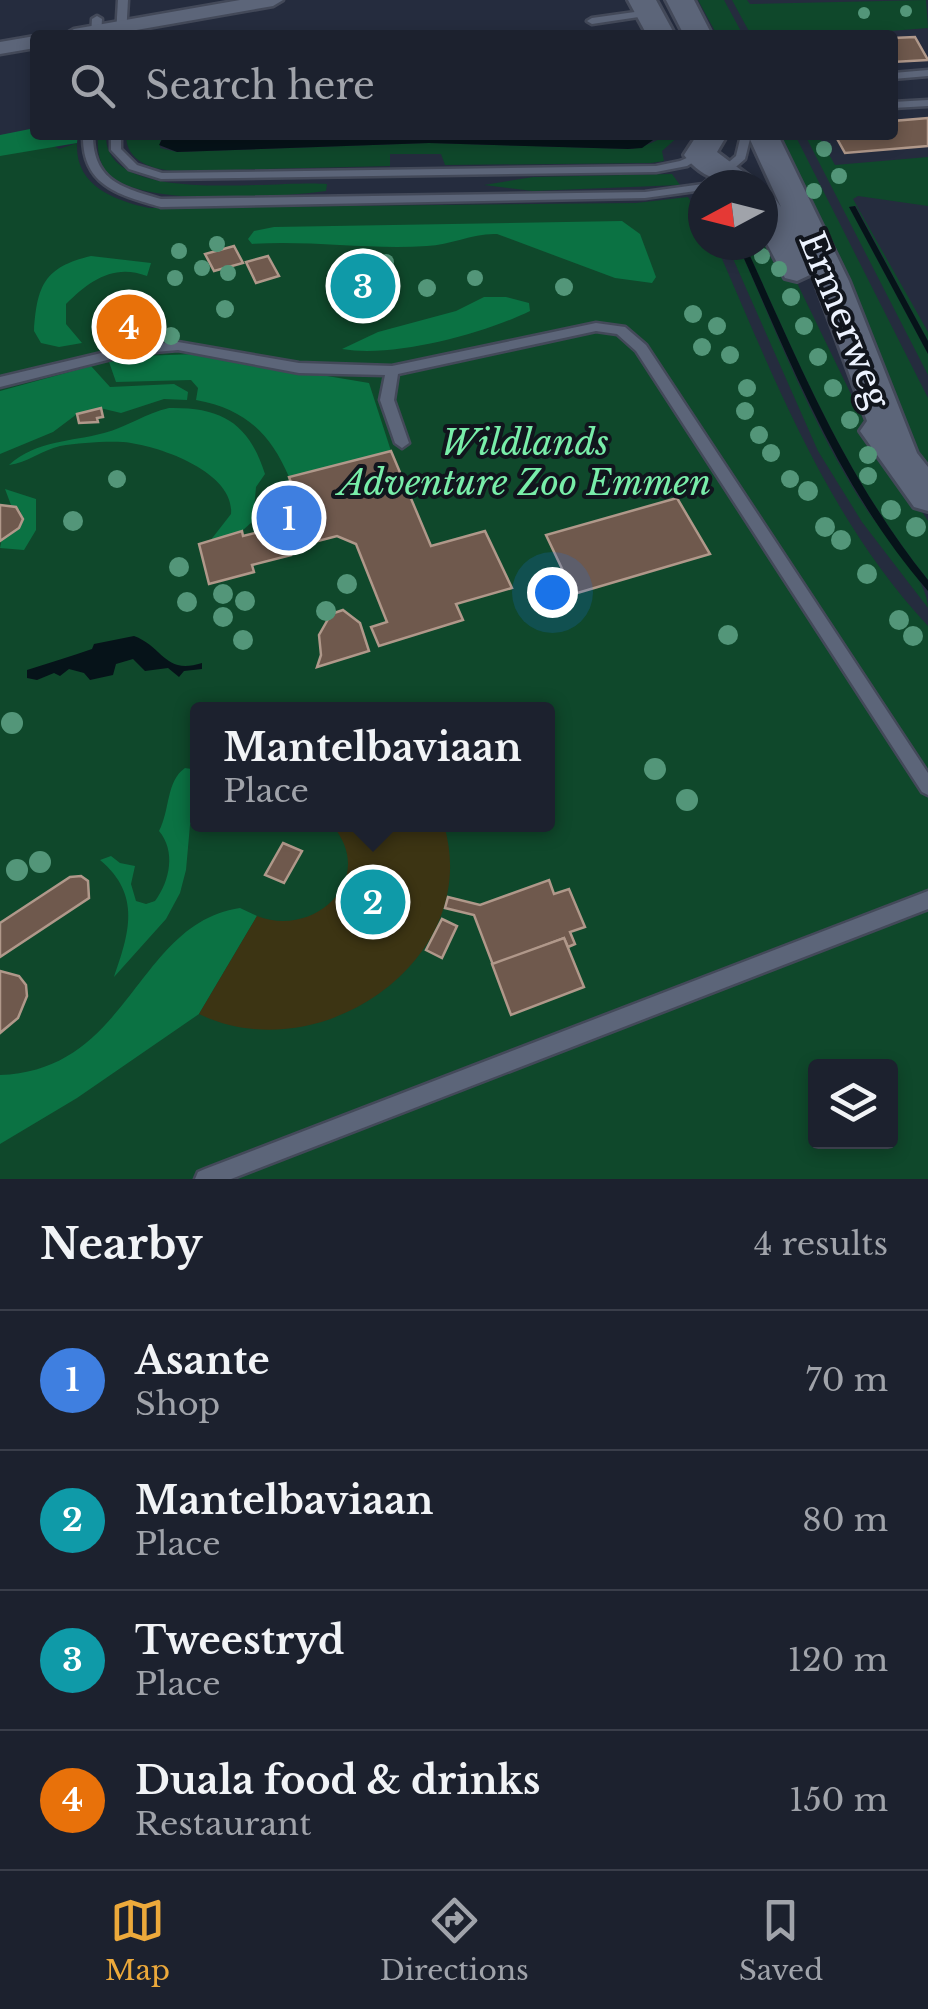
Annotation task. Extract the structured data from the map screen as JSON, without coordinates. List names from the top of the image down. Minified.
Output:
{"streets":{"street":["Ermerweg"]},"parks":["Wildlands Adventure Zoo Emmen"],"north":"left","page":{"search":"Search here","pins":["3","4","1","2"],"popup":["Mantelbaviaan","Place"],"heading":["Nearby","4 results"],"list":[{"mark":"1","name":"Asante","note":"Shop","value":"70 m"},{"mark":"2","name":"Mantelbaviaan","note":"Place","value":"80 m"},{"mark":"3","name":"Tweestryd","note":"Place","value":"120 m"},{"mark":"4","name":"Duala food & drinks","note":"Restaurant","value":"150 m"}],"nav":["Map","Directions","Saved"]}}
